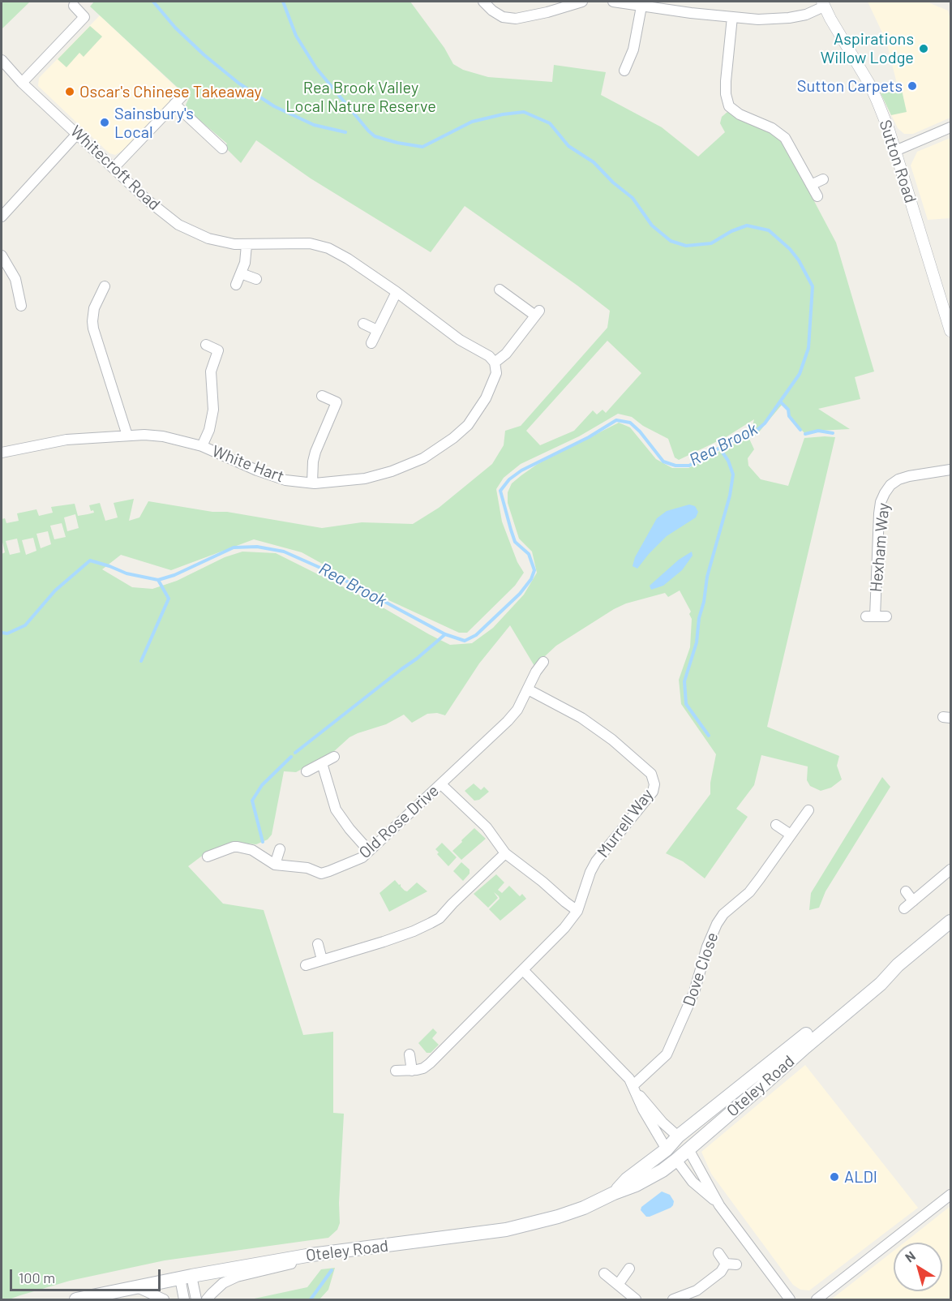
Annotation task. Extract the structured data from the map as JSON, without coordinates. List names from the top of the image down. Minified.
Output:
{"streets":{"main road":["Oteley Road"],"street":["Sutton Road","Whitecroft Road","White Hart","Hexham Way","Old Rose Drive","Murrell Way","Dove Close"]},"crossings":[["Whitecroft Road","White Hart"],["Old Rose Drive","Murrell Way"]],"water":["Rea Brook"],"parks":["Rea Brook Valley Local Nature Reserve"],"places":["Aspirations Willow Lodge","Sutton Carpets","Oscar's Chinese Takeaway","Sainsbury's Local","ALDI"],"scale_bar":"100 m","north":"top left"}
